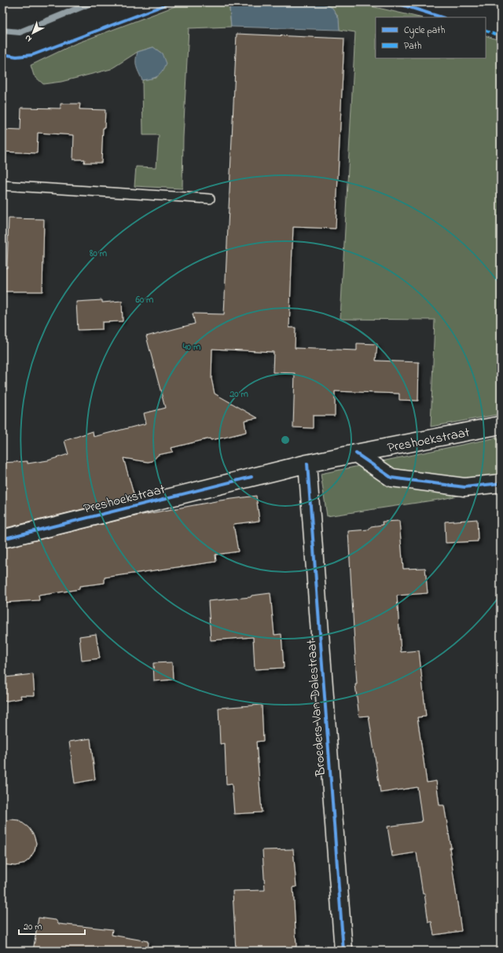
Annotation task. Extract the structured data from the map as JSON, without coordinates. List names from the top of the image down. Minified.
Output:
{"streets":{"street":["Preshoekstraat","Broeders Van Dalestraat"]},"crossings":[["Preshoekstraat","Broeders Van Dalestraat"]],"legend":["Cycle path","Path"],"scale_bar":"20 m","north":"bottom left","rings":["80 m","60 m","40 m","20 m"]}
